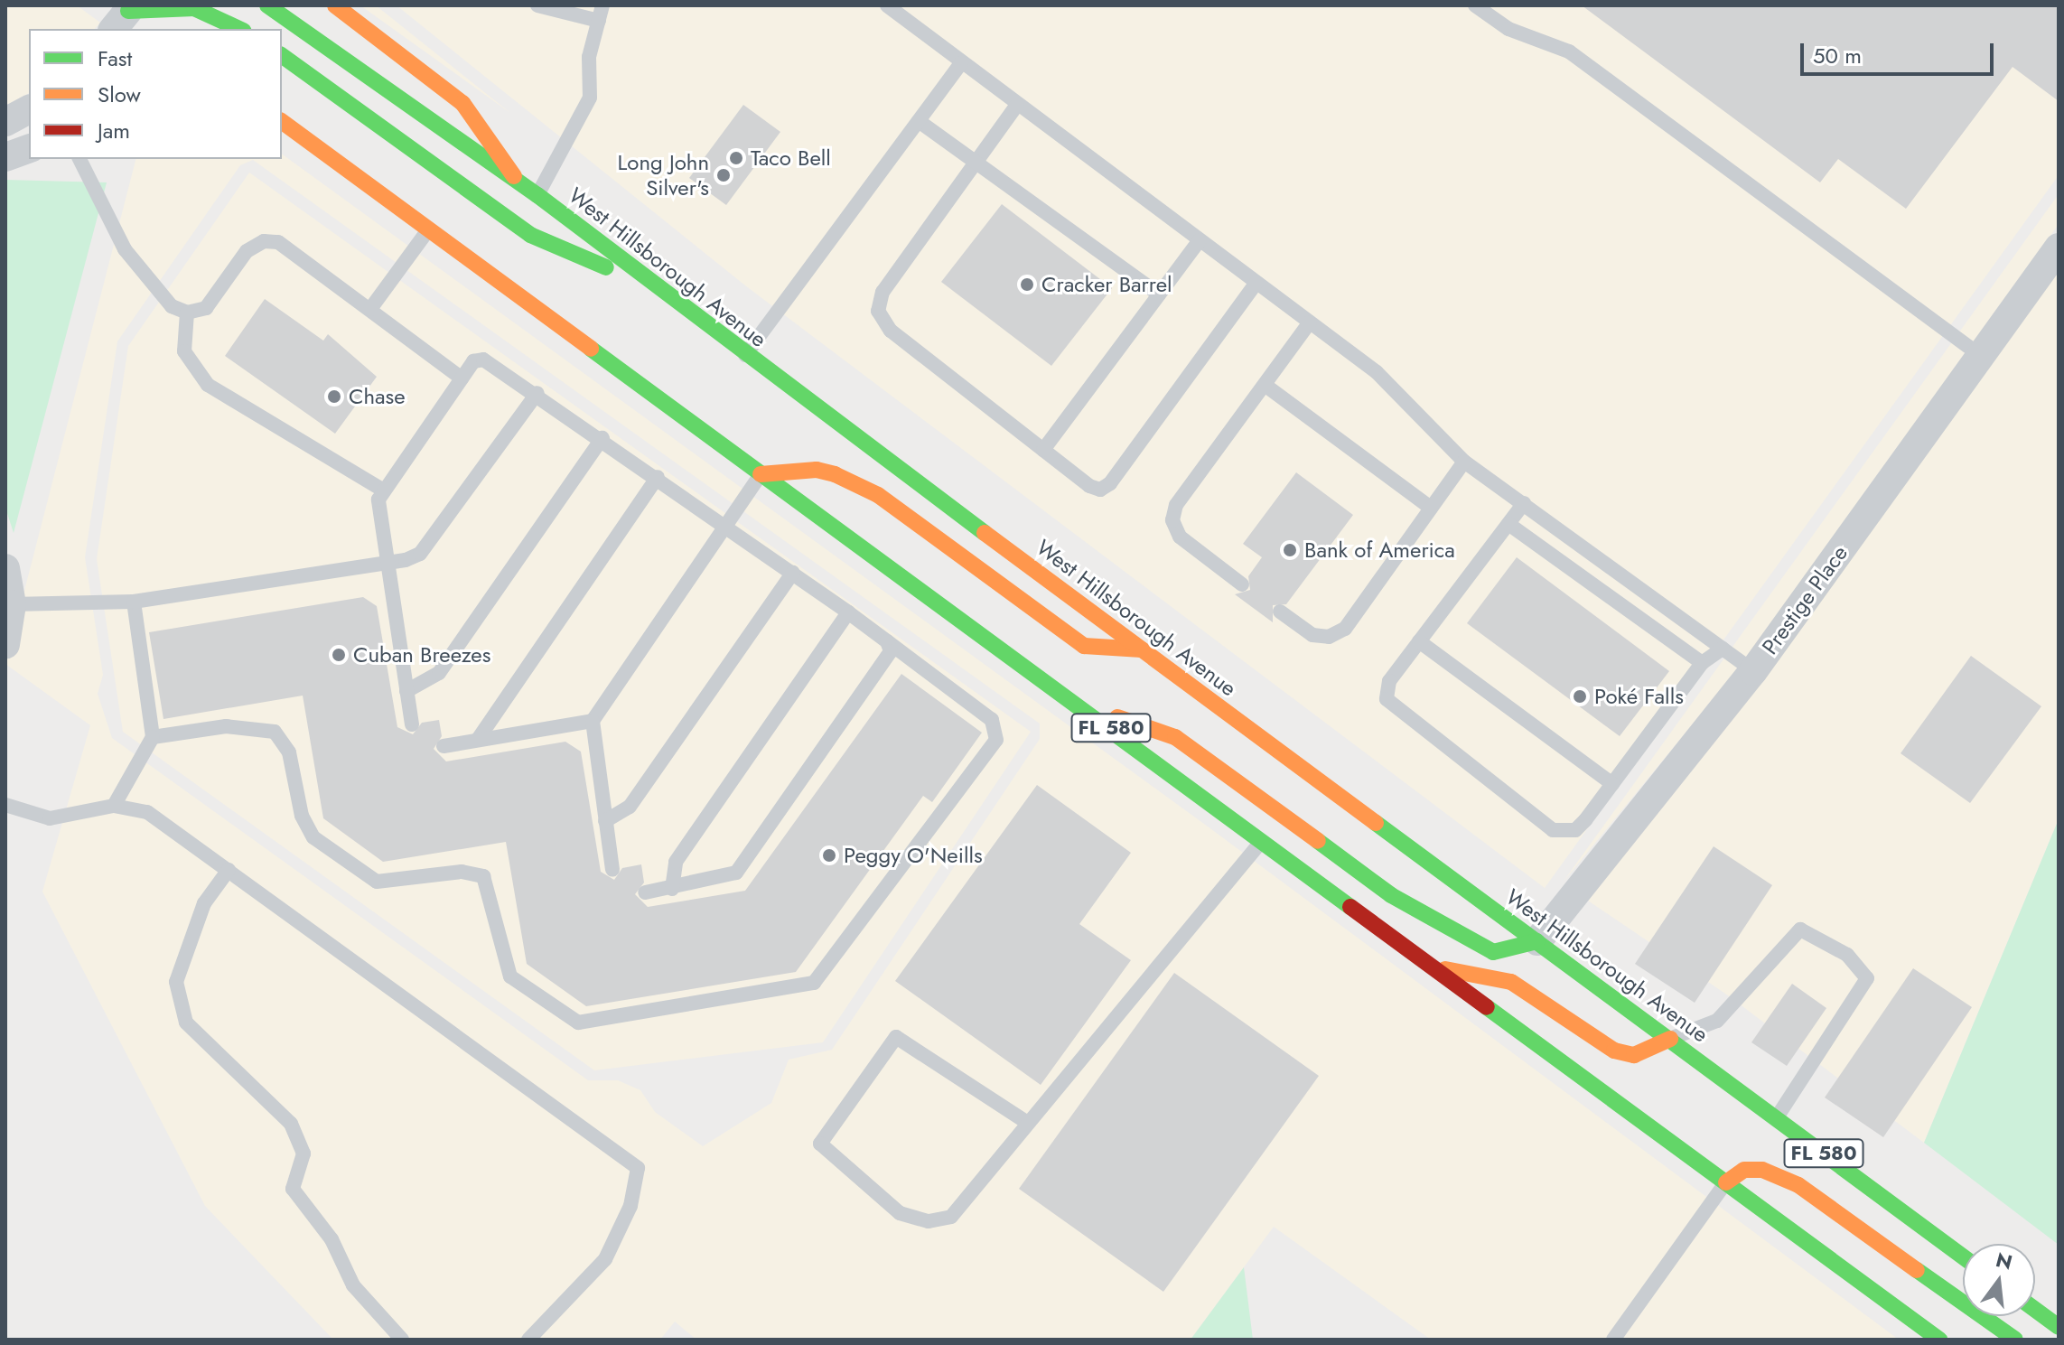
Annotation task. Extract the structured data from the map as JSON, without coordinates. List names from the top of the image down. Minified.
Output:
{"streets":{"main road":["West Hillsborough Avenue","FL 580"],"street":["Prestige Place"]},"crossings":[["West Hillsborough Avenue","Prestige Place"]],"places":["Taco Bell","Long John Silver's","Cracker Barrel","Chase","Bank of America","Cuban Breezes","Poké Falls","Peggy O'Neills"],"legend":["Fast","Slow","Jam"],"scale_bar":"50 m","north":"top"}
